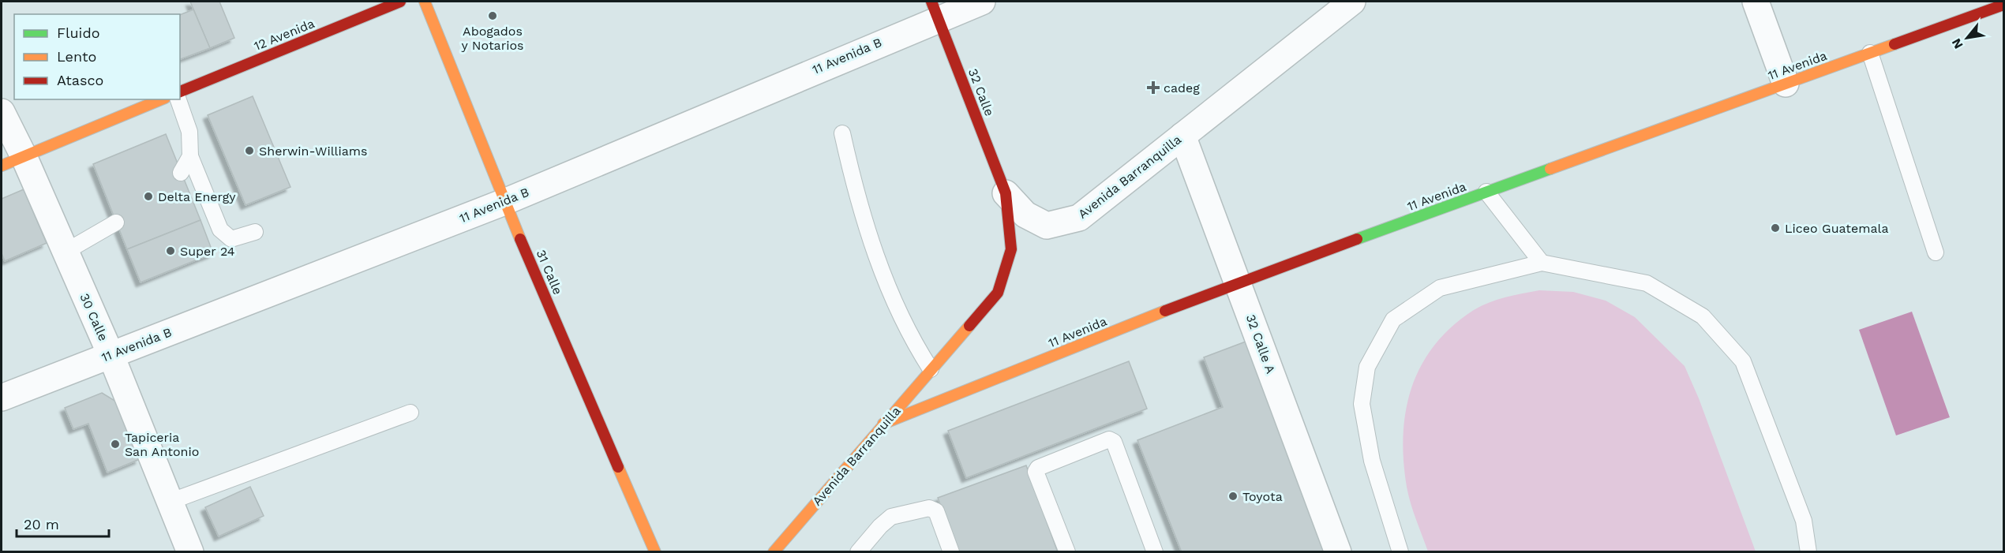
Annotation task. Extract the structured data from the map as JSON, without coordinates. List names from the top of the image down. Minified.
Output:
{"streets":{"street":["12 Avenida","11 Avenida B","11 Avenida","32 Calle","Avenida Barranquilla","31 Calle","30 Calle","32 Calle A"]},"crossings":[["11 Avenida B","32 Calle"],["11 Avenida B","31 Calle"],["11 Avenida B","30 Calle"],["11 Avenida","Avenida Barranquilla"],["11 Avenida","32 Calle A"],["32 Calle","Avenida Barranquilla"],["Avenida Barranquilla","32 Calle A"]],"places":{"other":["Abogados y Notarios","Sherwin-Williams","Delta Energy","Liceo Guatemala","Super 24","Tapiceria San Antonio","Toyota"],"health":["cadeg"]},"legend":["Fluido","Lento","Atasco"],"scale_bar":"20 m","north":"bottom left"}
